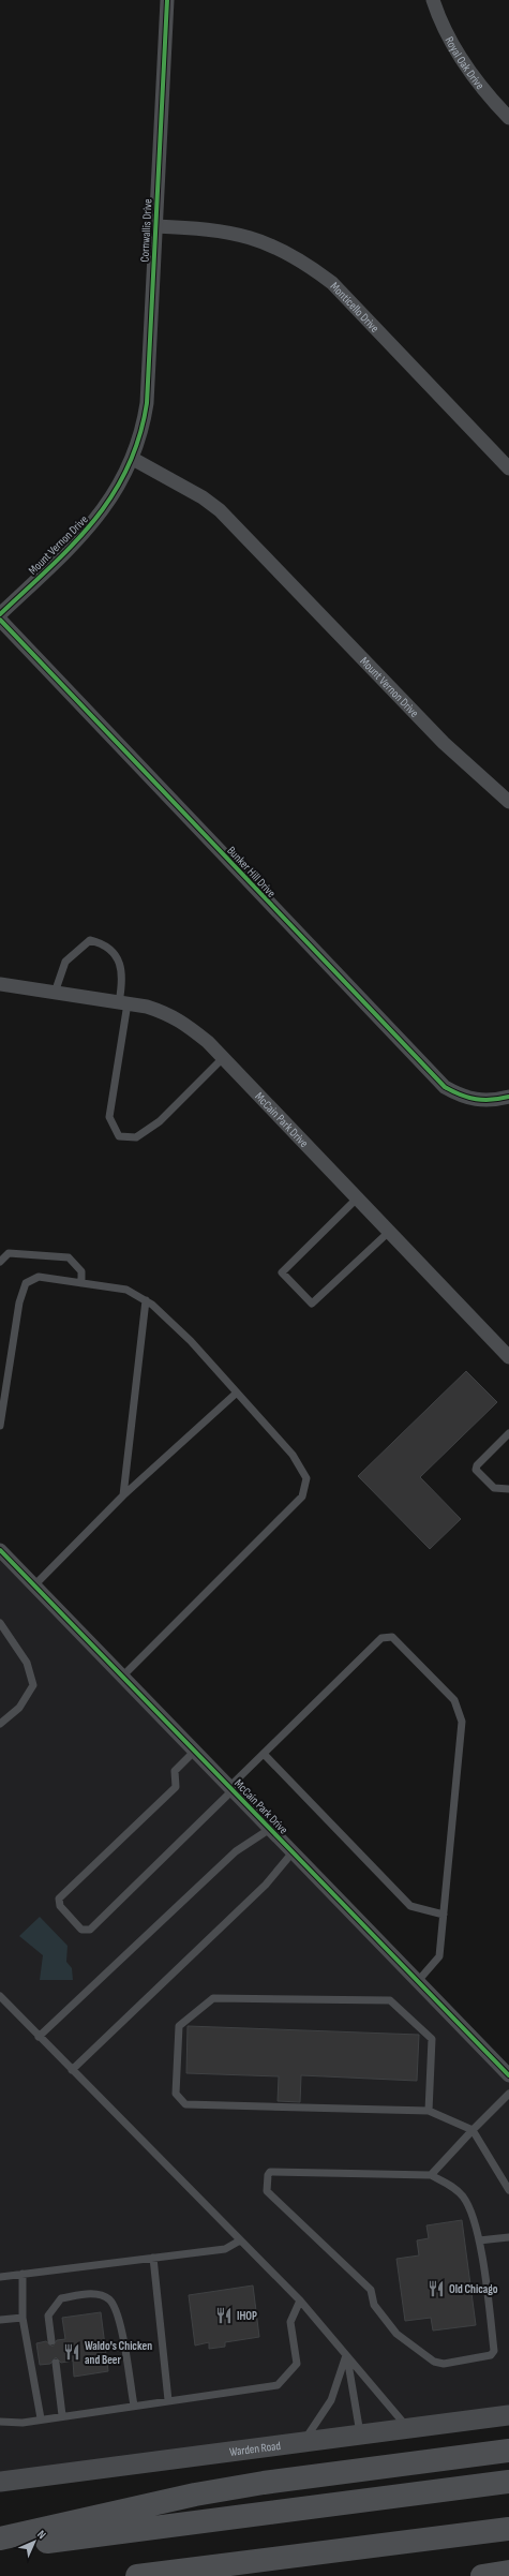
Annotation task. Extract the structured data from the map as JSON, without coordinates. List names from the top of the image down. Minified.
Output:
{"streets":{"main road":["Warden Road"],"street":["Royal Oak Drive","Cornwallis Drive","Monticello Drive","Mount Vernon Drive","Bunker Hill Drive","McCain Park Drive"]},"crossings":[["Cornwallis Drive","Monticello Drive"],["Cornwallis Drive","Mount Vernon Drive"]],"places":{"restaurant":["Old Chicago","IHOP","Waldo's Chicken and Beer"]},"north":"top right"}
